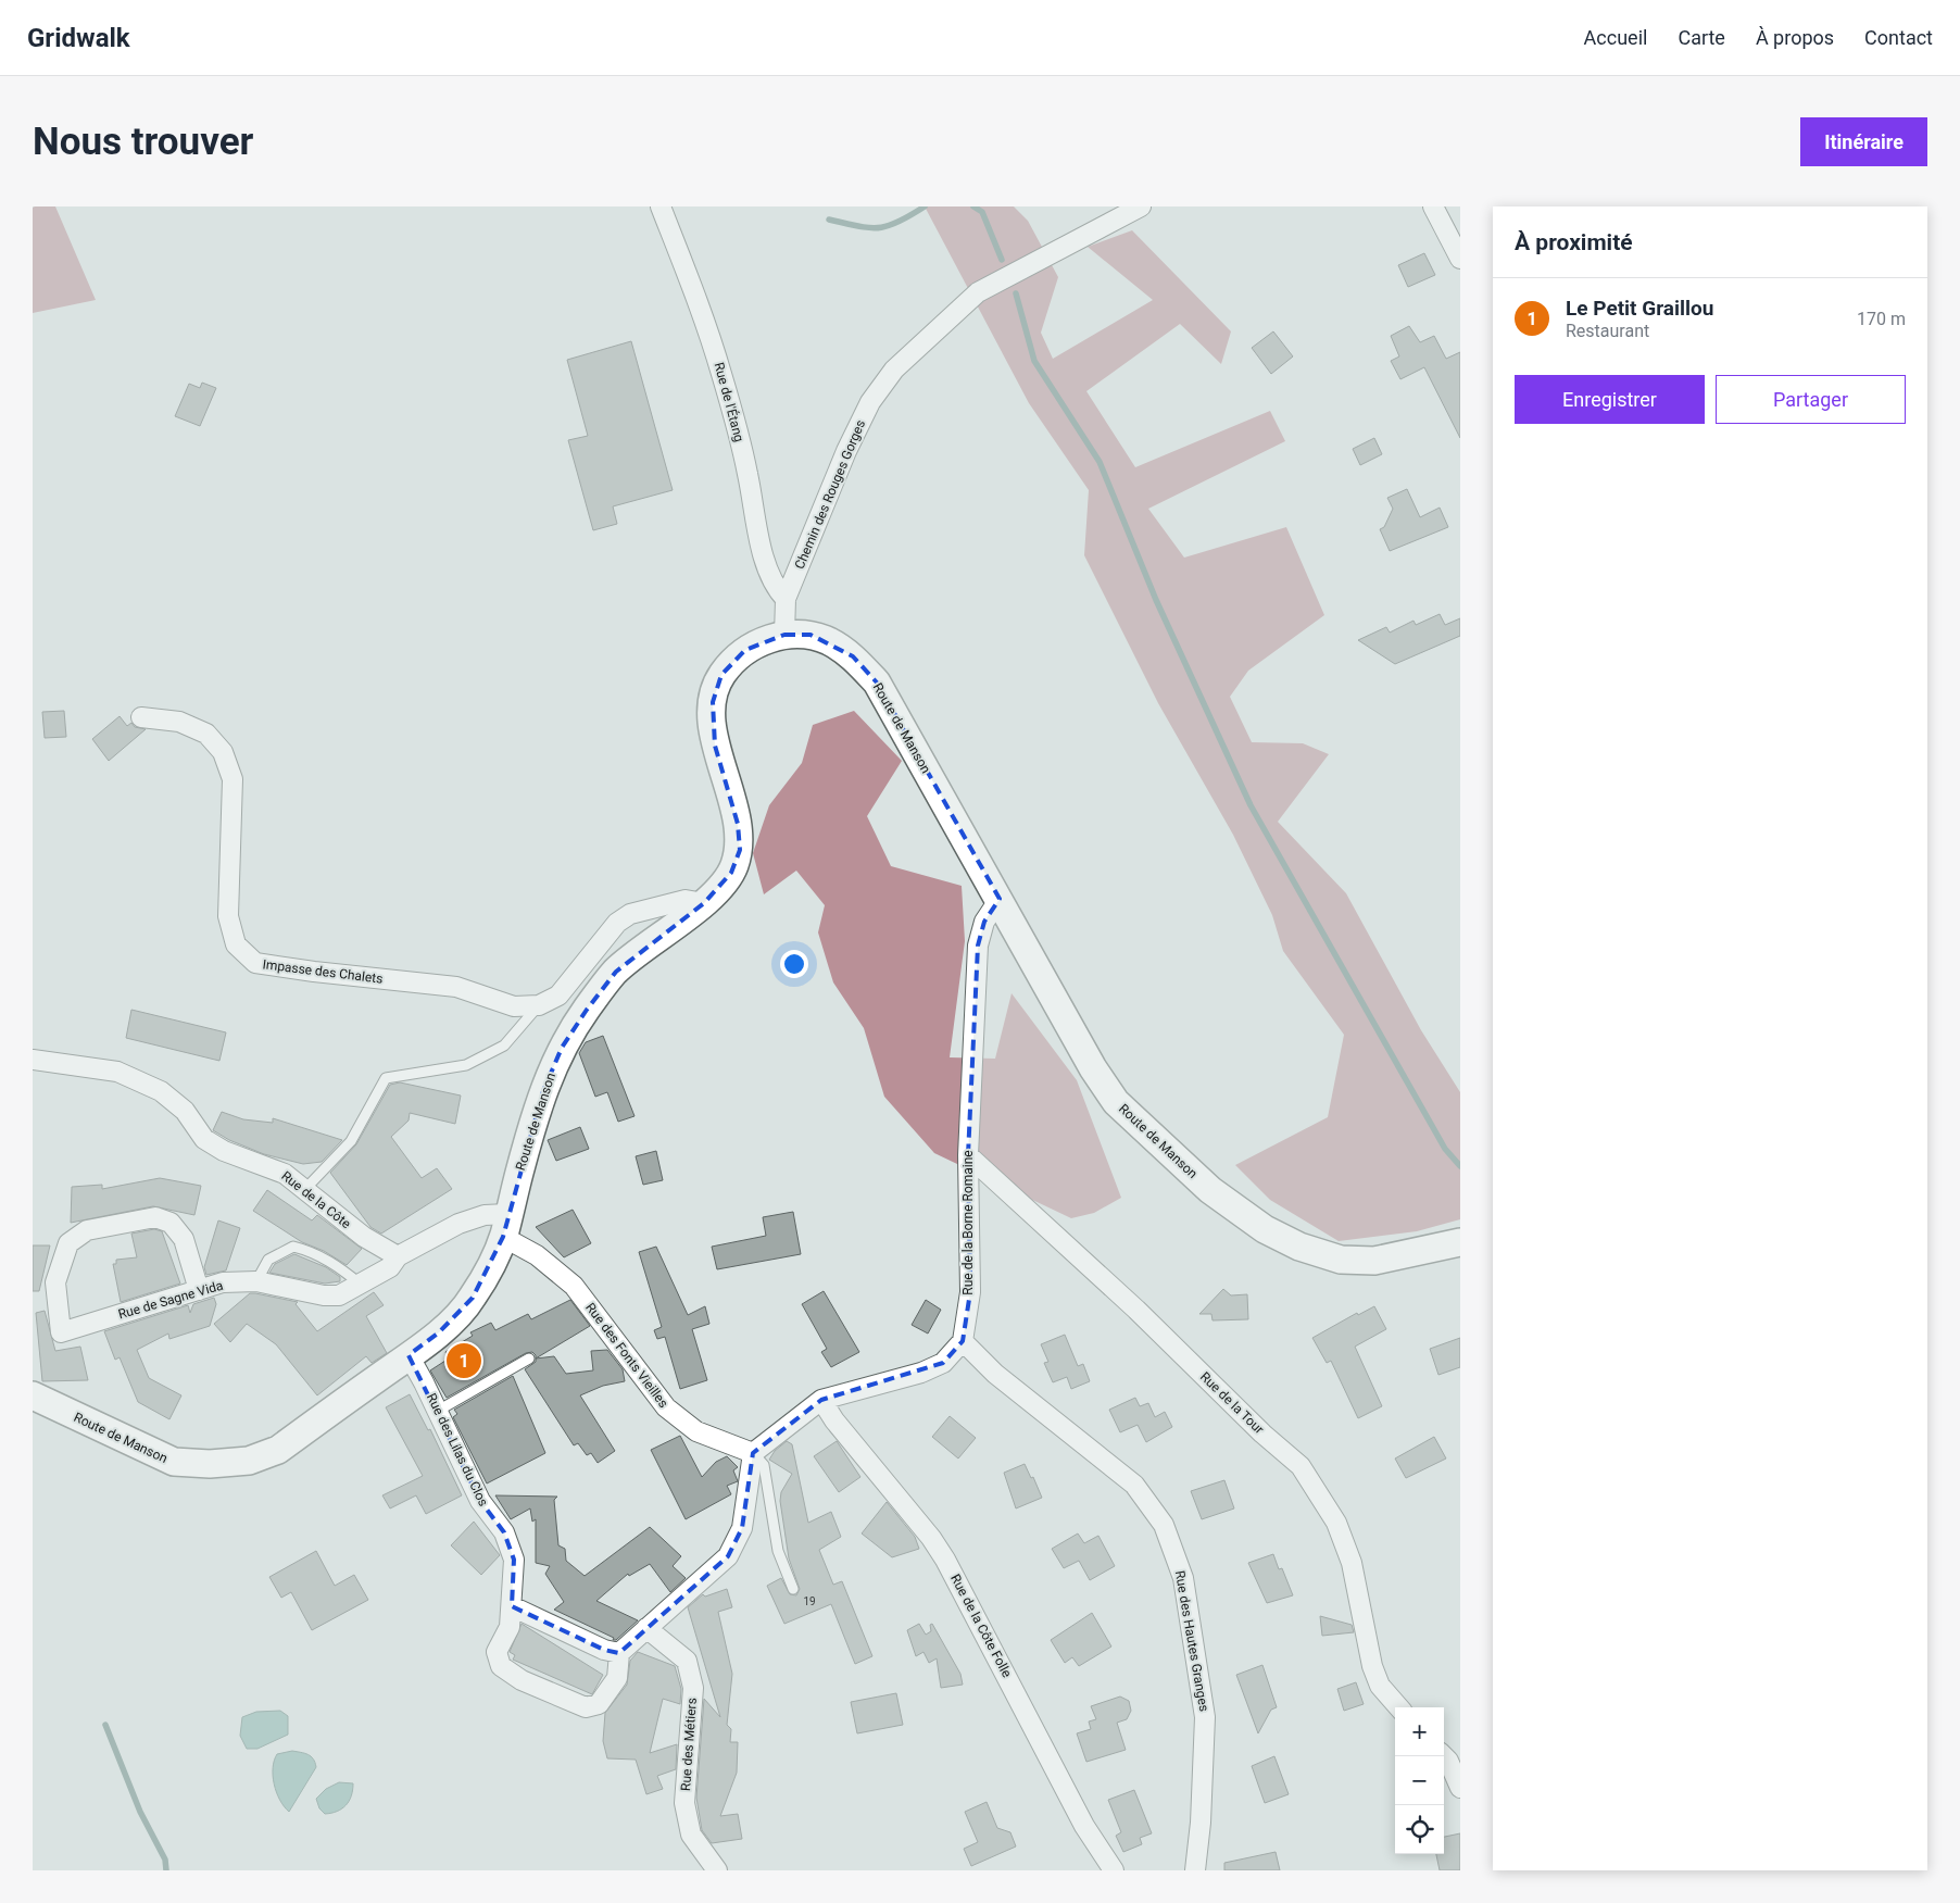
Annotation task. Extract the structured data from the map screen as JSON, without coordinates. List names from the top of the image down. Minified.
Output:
{"streets":{"street":["Rue de l'Étang","Chemin des Rouges Gorges","Route de Manson","Impasse des Chalets","Rue de la Côte","Rue de la Borne Romaine","Rue de Sagne Vida","Rue des Fonts Vieilles","Rue de la Tour","Rue des Lilas du Clos","Rue de la Côte Folle","Rue des Hautes Granges","Rue des Métiers"]},"crossings":[["Rue de l'Étang","Chemin des Rouges Gorges"],["Route de Manson","Rue de la Borne Romaine"],["Route de Manson","Rue de Sagne Vida"],["Route de Manson","Rue des Fonts Vieilles"],["Route de Manson","Rue des Lilas du Clos"],["Rue de la Côte","Rue de Sagne Vida"],["Rue de la Borne Romaine","Rue de la Tour"],["Rue de la Borne Romaine","Rue des Hautes Granges"],["Rue de Sagne Vida","Rue des Fonts Vieilles"]],"house_numbers":["19"],"page":{"header":"Gridwalk","nav":["Accueil","Carte","À propos","Contact"],"buttons":["Itinéraire",["Enregistrer","Partager"]],"title":"Nous trouver","heading":"À proximité","list":[{"mark":"1","name":"Le Petit Graillou","note":"Restaurant","value":"170 m"}],"pins":"1","map_buttons":["+","−"]}}
